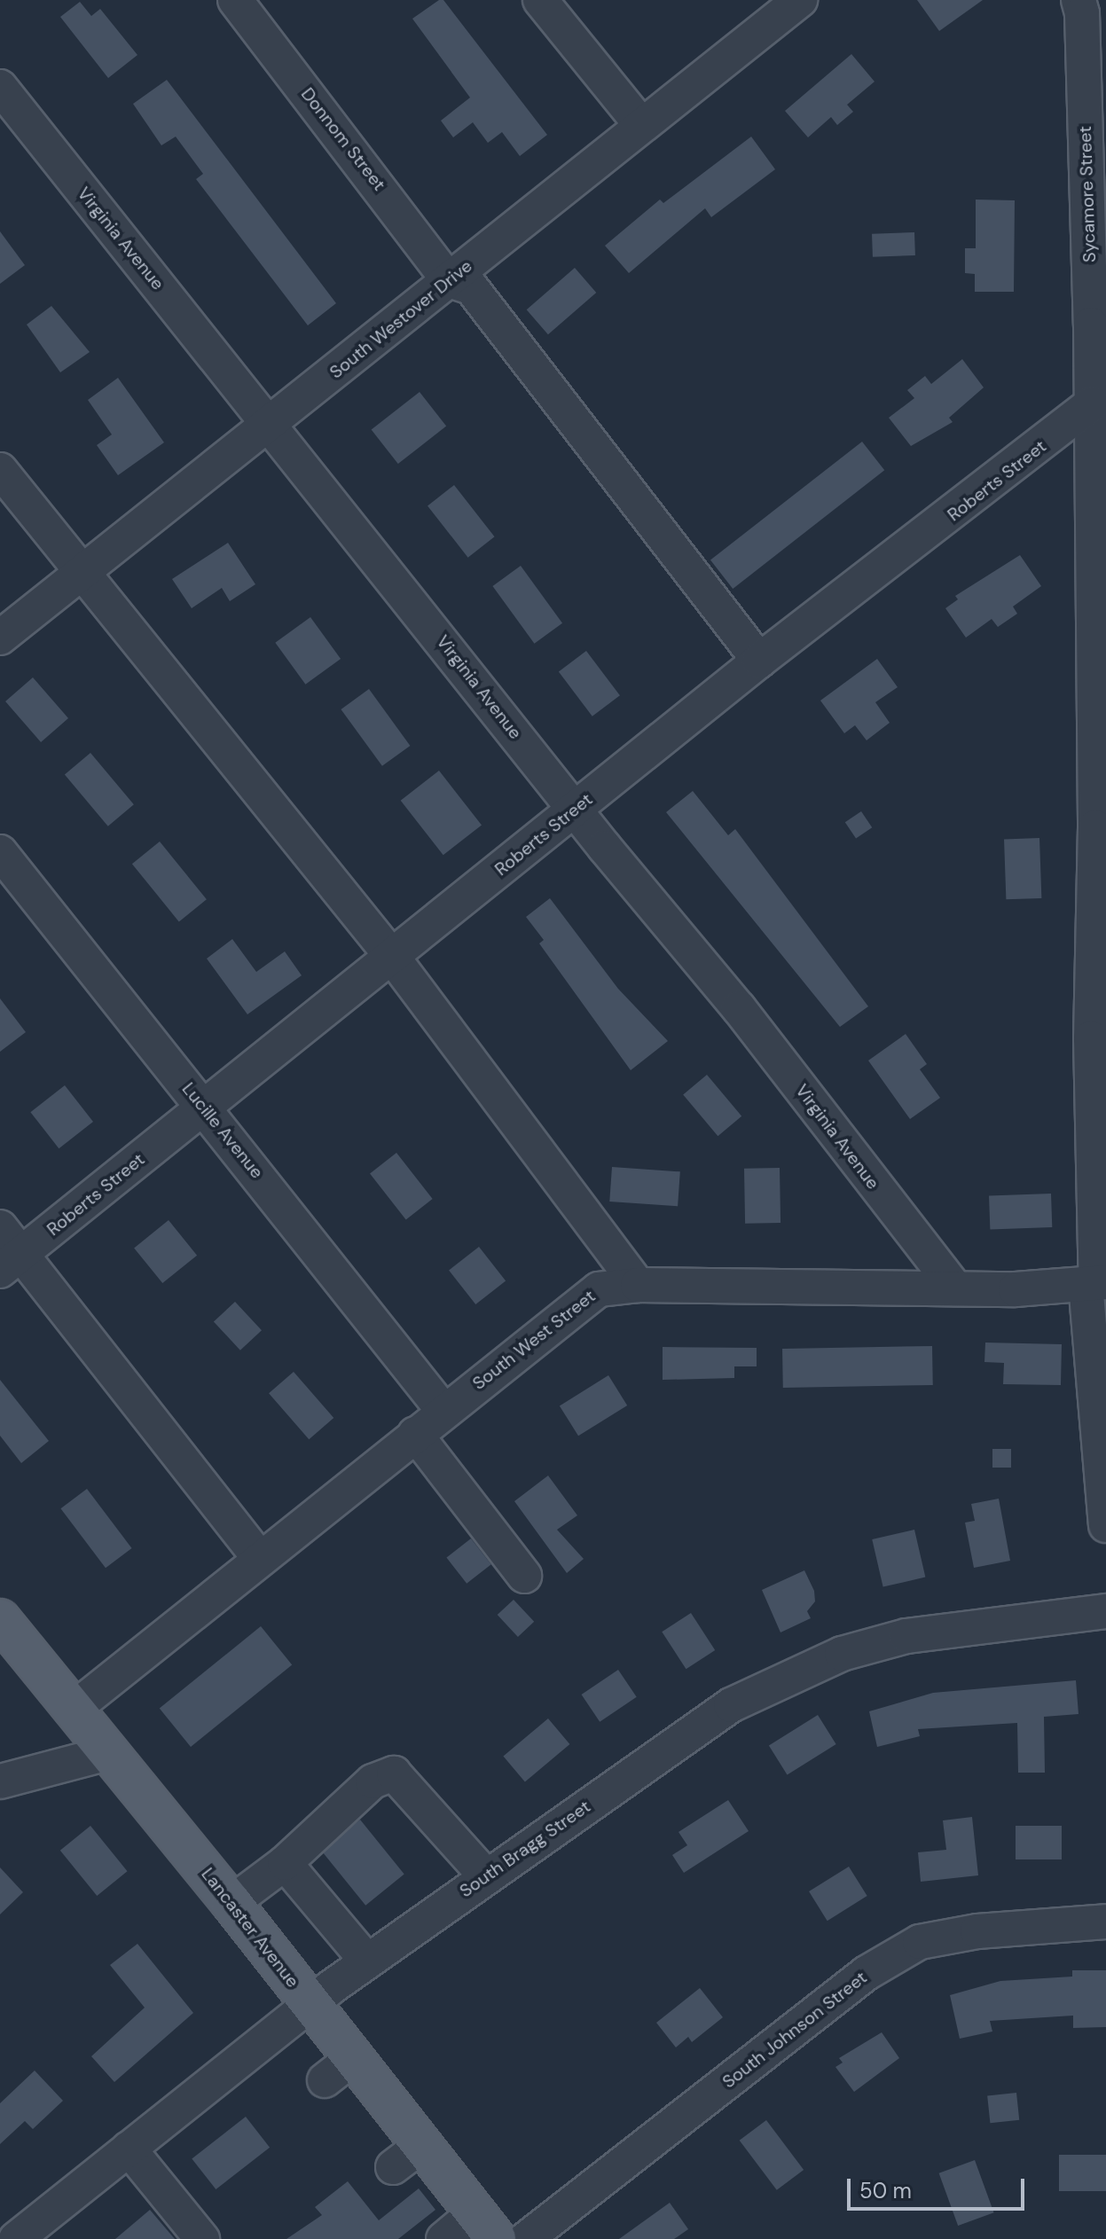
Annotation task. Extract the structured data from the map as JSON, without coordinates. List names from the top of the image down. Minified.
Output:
{"streets":{"main road":["Lancaster Avenue"],"street":["Donnom Street","Sycamore Street","Virginia Avenue","South Westover Drive","Roberts Street","Lucille Avenue","South West Street","South Bragg Street","South Johnson Street"]},"crossings":[["Donnom Street","South Westover Drive"],["Sycamore Street","Roberts Street"],["Sycamore Street","South West Street"],["Virginia Avenue","South Westover Drive"],["Virginia Avenue","Roberts Street"],["Virginia Avenue","South West Street"],["Roberts Street","Lucille Avenue"],["Lucille Avenue","South West Street"],["South West Street","Lancaster Avenue"],["South Bragg Street","Lancaster Avenue"]],"scale_bar":"50 m"}
